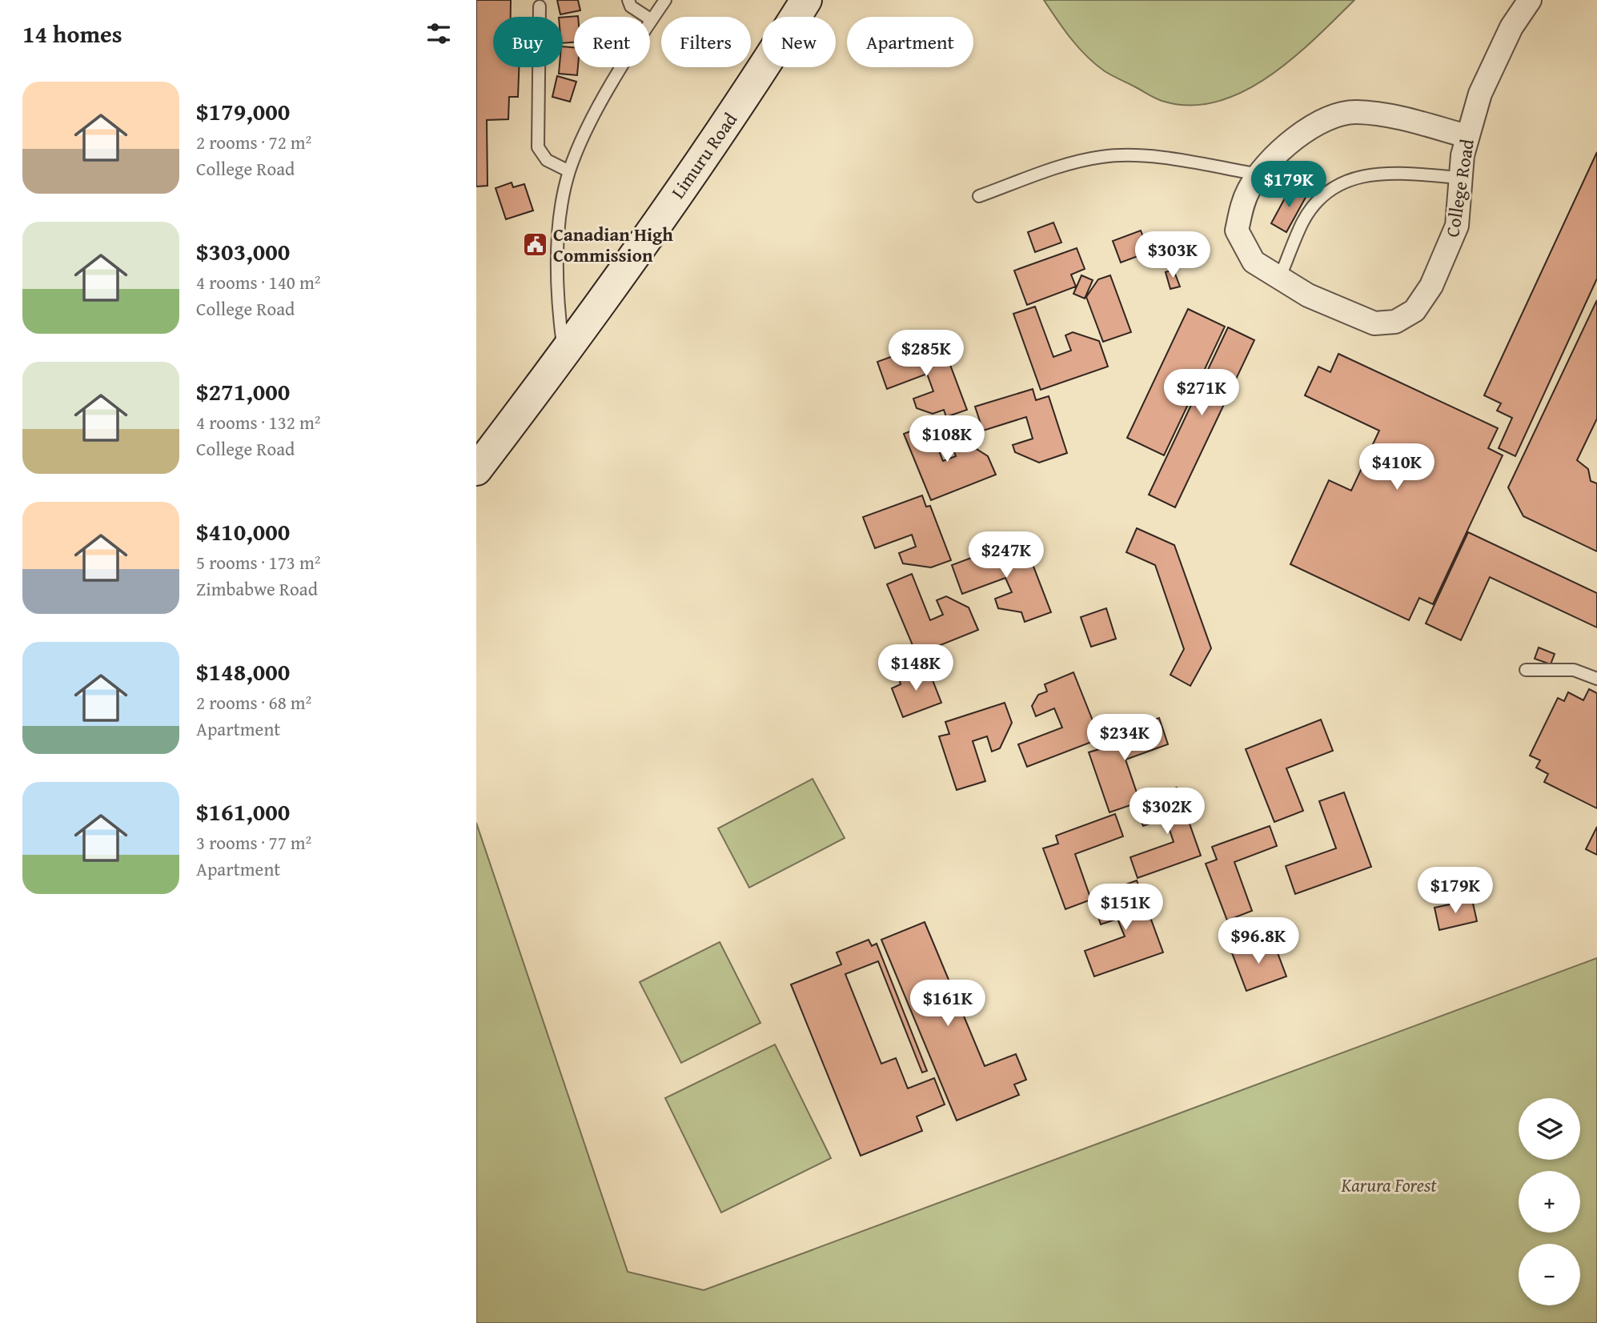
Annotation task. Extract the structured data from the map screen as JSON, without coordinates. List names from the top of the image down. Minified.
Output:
{"streets":{"main road":["Limuru Road"],"street":["College Road"]},"parks":["Karura Forest"],"places":{"public building":["Canadian High Commission"]},"page":{"heading":"14 homes","chip":["Buy","Rent","Filters","New","Apartment"],"list":[{"name":"$179,000","note":"2 rooms · 72 m² · College Road"},{"name":"$303,000","note":"4 rooms · 140 m² · College Road"},{"name":"$271,000","note":"4 rooms · 132 m² · College Road"},{"name":"$410,000","note":"5 rooms · 173 m² · Zimbabwe Road"},{"name":"$148,000","note":"2 rooms · 68 m² · Apartment"},{"name":"$161,000","note":"3 rooms · 77 m² · Apartment"}],"price":["$179K","$303K","$285K","$271K","$108K","$410K","$247K","$148K","$234K","$302K","$179K","$151K","$96.8K","$161K"],"map_buttons":["+","−"]}}
